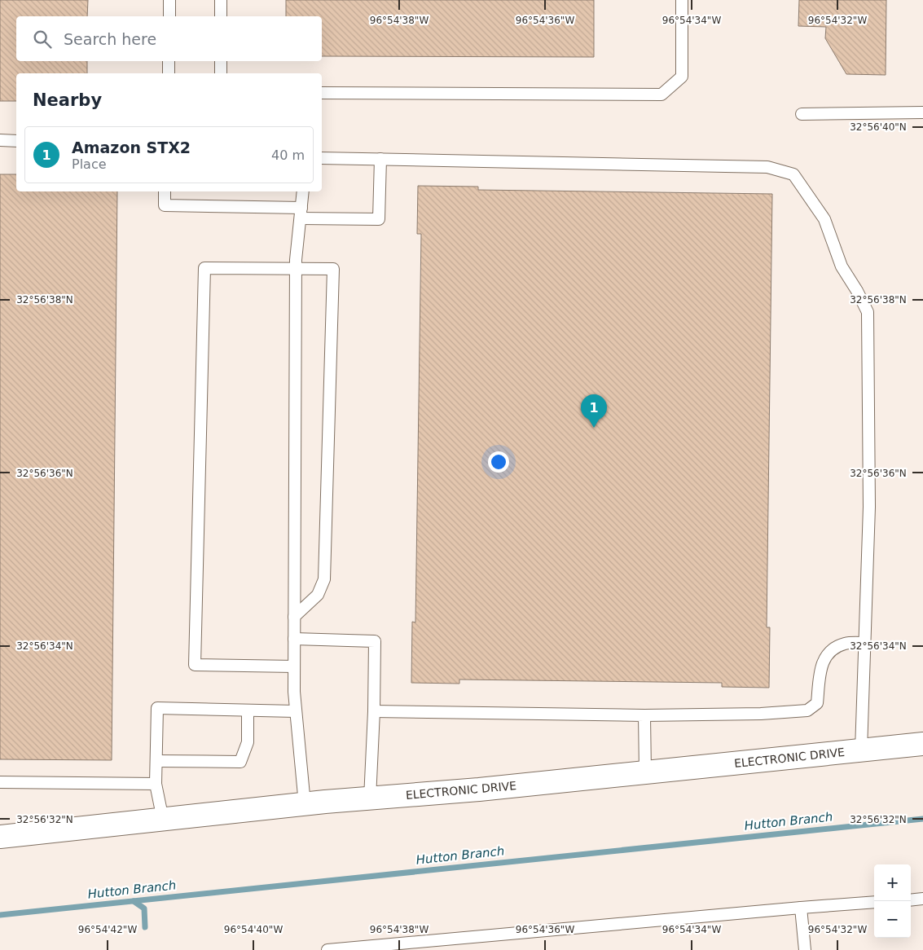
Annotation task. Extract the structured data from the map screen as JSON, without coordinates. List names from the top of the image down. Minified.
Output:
{"streets":{"street":["ELECTRONIC DRIVE"]},"water":["Hutton Branch"],"page":{"search":"Search here","heading":"Nearby","list":[{"mark":"1","name":"Amazon STX2","note":"Place","value":"40 m"}],"pins":"1","map_buttons":["+","−"]},"coordinates":["96°54'38\"W","96°54'36\"W","96°54'34\"W","96°54'32\"W","32°56'40\"N","32°56'38\"N","32°56'36\"N","32°56'34\"N","32°56'32\"N","96°54'42\"W","96°54'40\"W"]}
